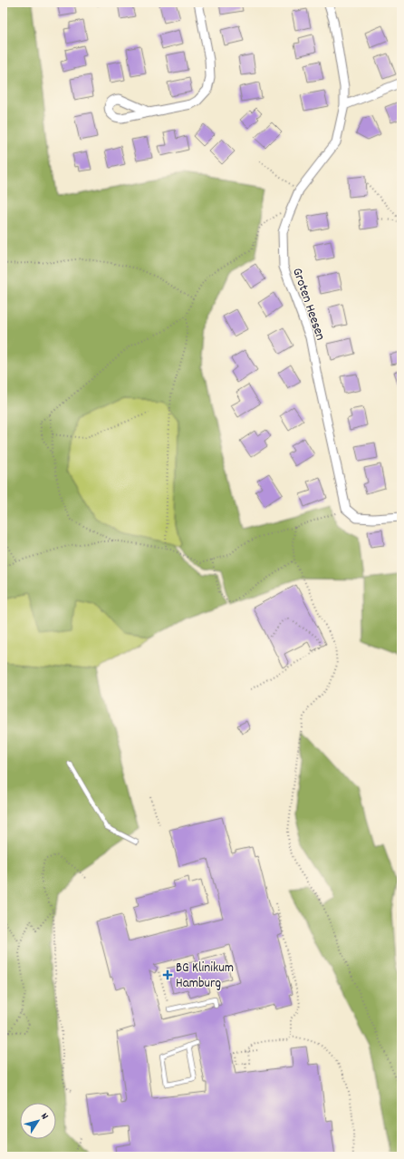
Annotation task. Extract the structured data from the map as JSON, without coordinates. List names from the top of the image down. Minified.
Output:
{"streets":{"street":["Groten Heesen"]},"places":{"health":["BG Klinikum Hamburg"]},"north":"top right"}
